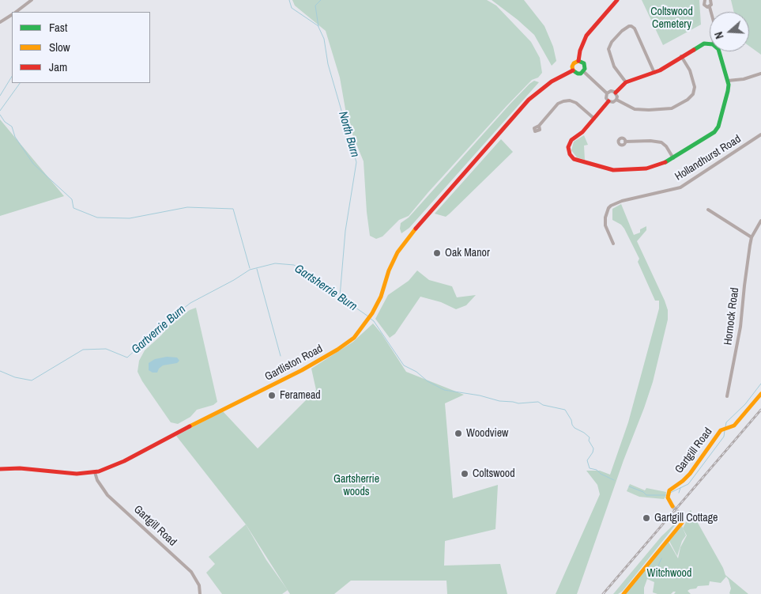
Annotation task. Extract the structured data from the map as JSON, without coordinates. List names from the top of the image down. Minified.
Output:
{"streets":{"main road":["Gartliston Road","Gartgill Road"],"street":["Hollandhurst Road","Hornock Road"]},"crossings":[["Gartliston Road","Gartgill Road"]],"water":["North Burn","Gartsherrie Burn","Gartverrie Burn"],"parks":["Coltswood Cemetery","Gartsherrie woods","Witchwood"],"places":["Oak Manor","Feramead","Woodview","Coltswood","Gartgill Cottage"],"legend":["Fast","Slow","Jam"],"north":"left"}
